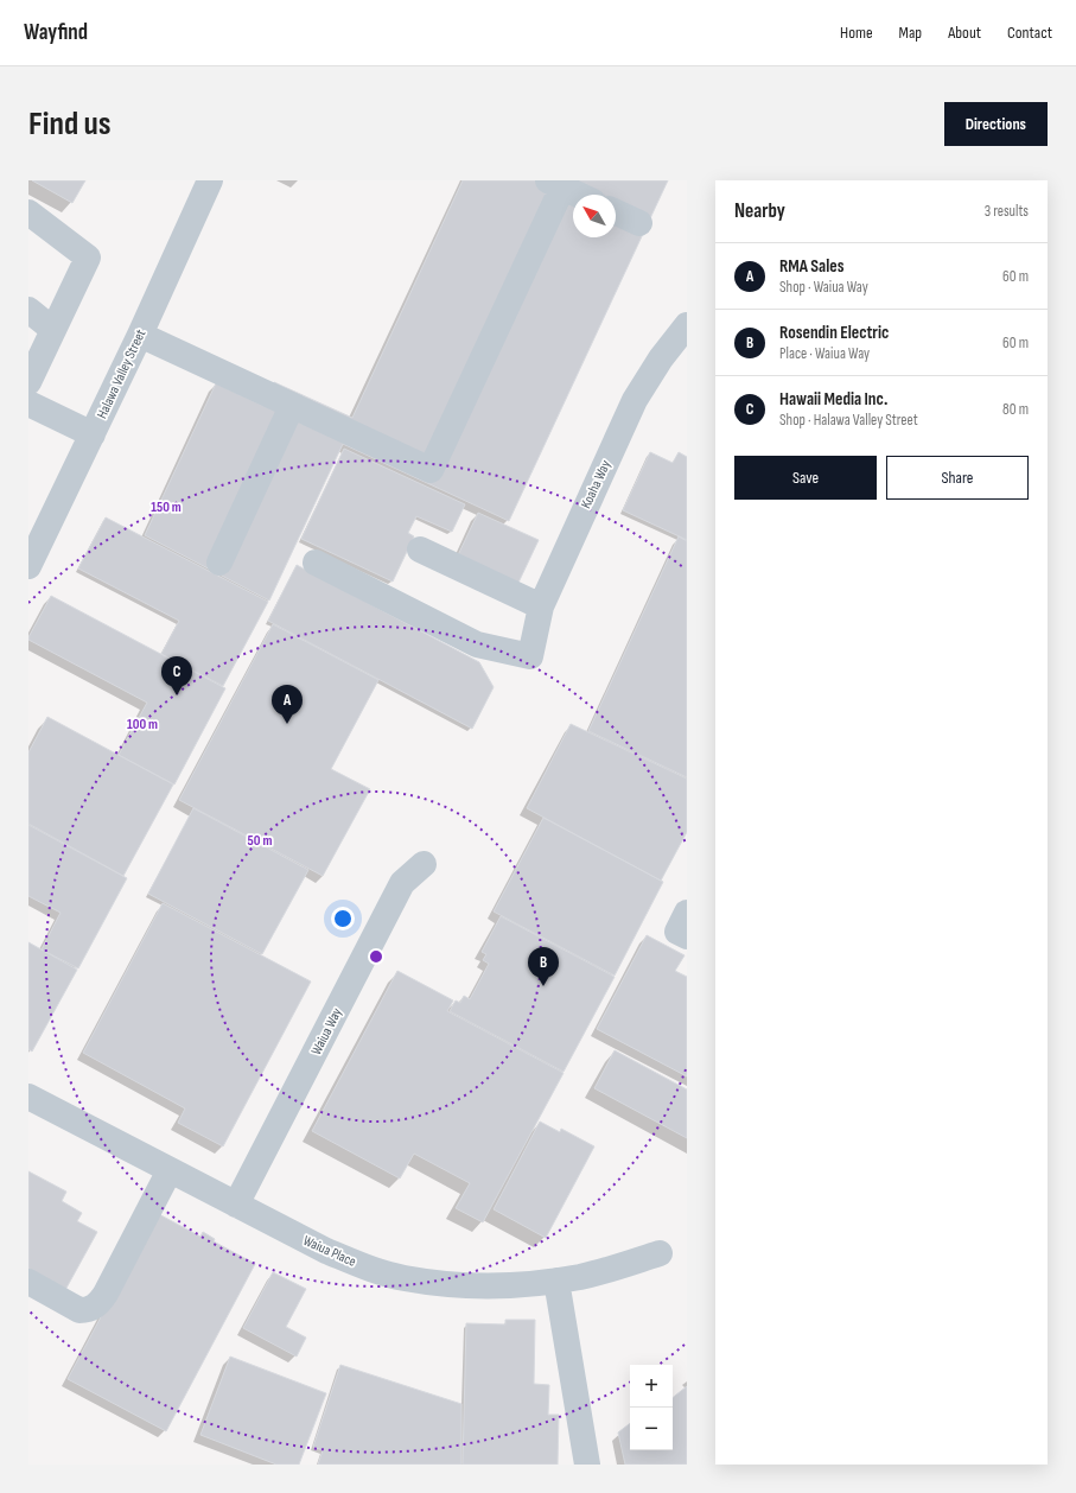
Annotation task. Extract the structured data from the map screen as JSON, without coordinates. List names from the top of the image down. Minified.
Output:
{"streets":{"street":["Halawa Valley Street","Koaha Way","Waiua Way","Waiua Place"]},"crossings":[["Waiua Way","Waiua Place"]],"north":"top left","page":{"header":"Wayfind","nav":["Home","Map","About","Contact"],"buttons":["Directions",["Save","Share"]],"title":"Find us","heading":["Nearby","3 results"],"list":[{"mark":"A","name":"RMA Sales","note":"Shop · Waiua Way","value":"60 m"},{"mark":"B","name":"Rosendin Electric","note":"Place · Waiua Way","value":"60 m"},{"mark":"C","name":"Hawaii Media Inc.","note":"Shop · Halawa Valley Street","value":"80 m"}],"pins":["C","A","B"],"map_buttons":["+","−"]},"rings":["150 m","100 m","50 m"]}
